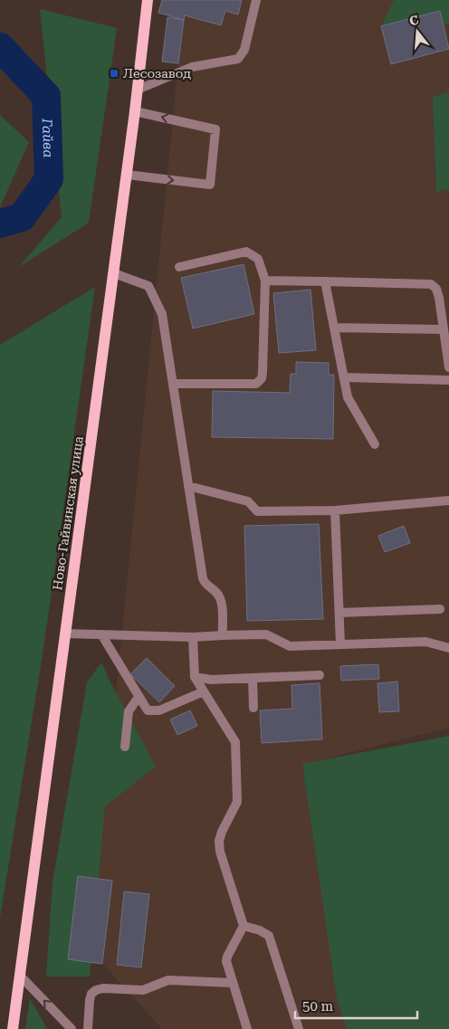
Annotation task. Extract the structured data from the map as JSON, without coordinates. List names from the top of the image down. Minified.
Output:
{"streets":{"main road":["Ново-Гайвинская улица"]},"water":["Гайва"],"places":{"transit":["Лесозавод"]},"scale_bar":"50 m","north":"top"}
